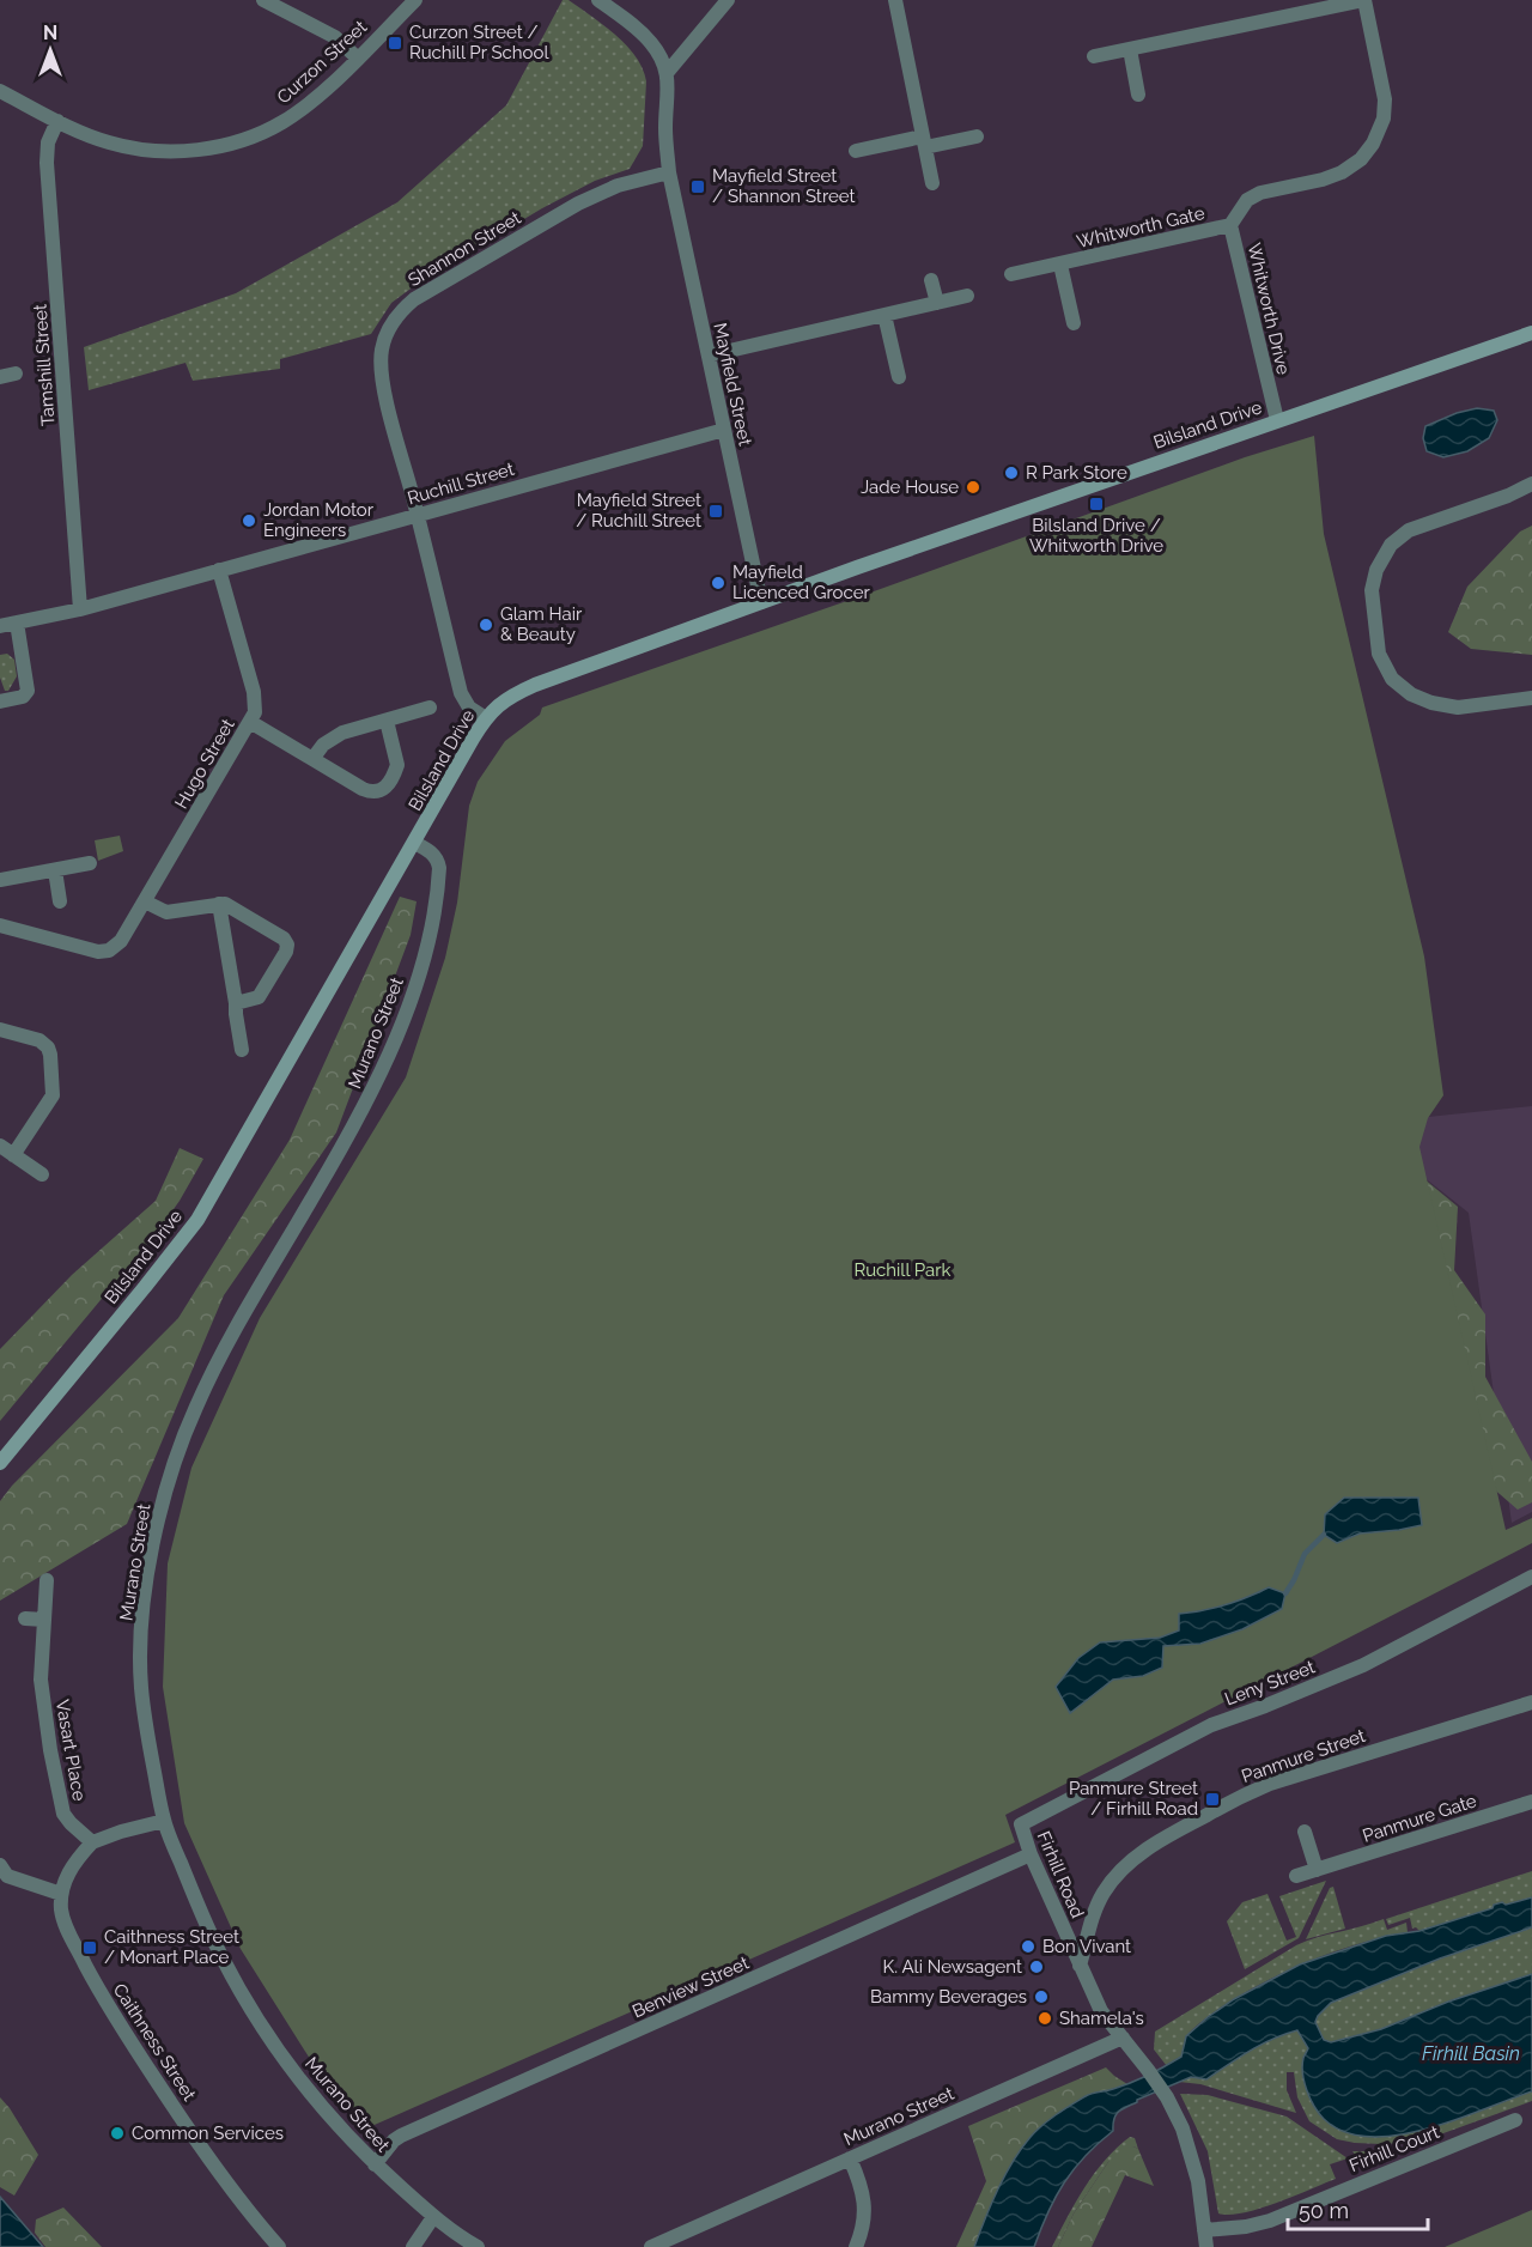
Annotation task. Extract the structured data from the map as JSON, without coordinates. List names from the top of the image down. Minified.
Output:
{"streets":{"main road":["Bilsland Drive"],"street":["Curzon Street","Whitworth Gate","Shannon Street","Whitworth Drive","Tamshill Street","Mayfield Street","Ruchill Street","Hugo Street","Murano Street","Leny Street","Vasart Place","Panmure Street","Panmure Gate","Firhill Road","Benview Street","Caithness Street","Firhill Court"]},"crossings":[["Curzon Street","Tamshill Street"],["Whitworth Gate","Whitworth Drive"],["Shannon Street","Mayfield Street"],["Shannon Street","Bilsland Drive"],["Shannon Street","Ruchill Street"],["Whitworth Drive","Bilsland Drive"],["Tamshill Street","Ruchill Street"],["Mayfield Street","Bilsland Drive"],["Mayfield Street","Ruchill Street"],["Bilsland Drive","Murano Street"],["Ruchill Street","Hugo Street"],["Murano Street","Firhill Road"],["Murano Street","Benview Street"],["Leny Street","Firhill Road"],["Panmure Street","Firhill Road"],["Firhill Road","Benview Street"],["Firhill Road","Firhill Court"]],"water":["Firhill Basin"],"parks":["Ruchill Park"],"places":{"transit":["Curzon Street / Ruchill Pr School","Mayfield Street / Shannon Street","Bilsland Drive / Whitworth Drive","Mayfield Street / Ruchill Street","Panmure Street / Firhill Road","Caithness Street / Monart Place"],"other":["R Park Store","Jade House","Jordan Motor Engineers","Mayfield Licenced Grocer","Glam Hair & Beauty","Bon Vivant","K. Ali Newsagent","Bammy Beverages","Shamela's","Common Services"]},"scale_bar":"50 m","north":"top"}
